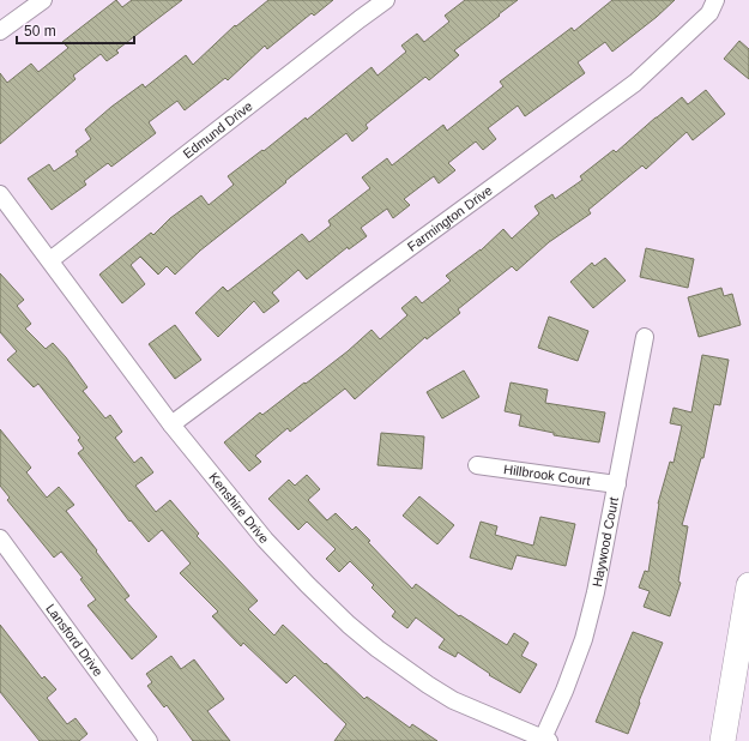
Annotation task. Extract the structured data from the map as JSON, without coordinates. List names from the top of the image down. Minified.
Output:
{"streets":{"street":["Edmund Drive","Farmington Drive","Hillbrook Court","Kenshire Drive","Haywood Court","Lansford Drive"]},"crossings":[["Edmund Drive","Kenshire Drive"],["Farmington Drive","Kenshire Drive"],["Hillbrook Court","Haywood Court"],["Kenshire Drive","Haywood Court"]],"scale_bar":"50 m"}
